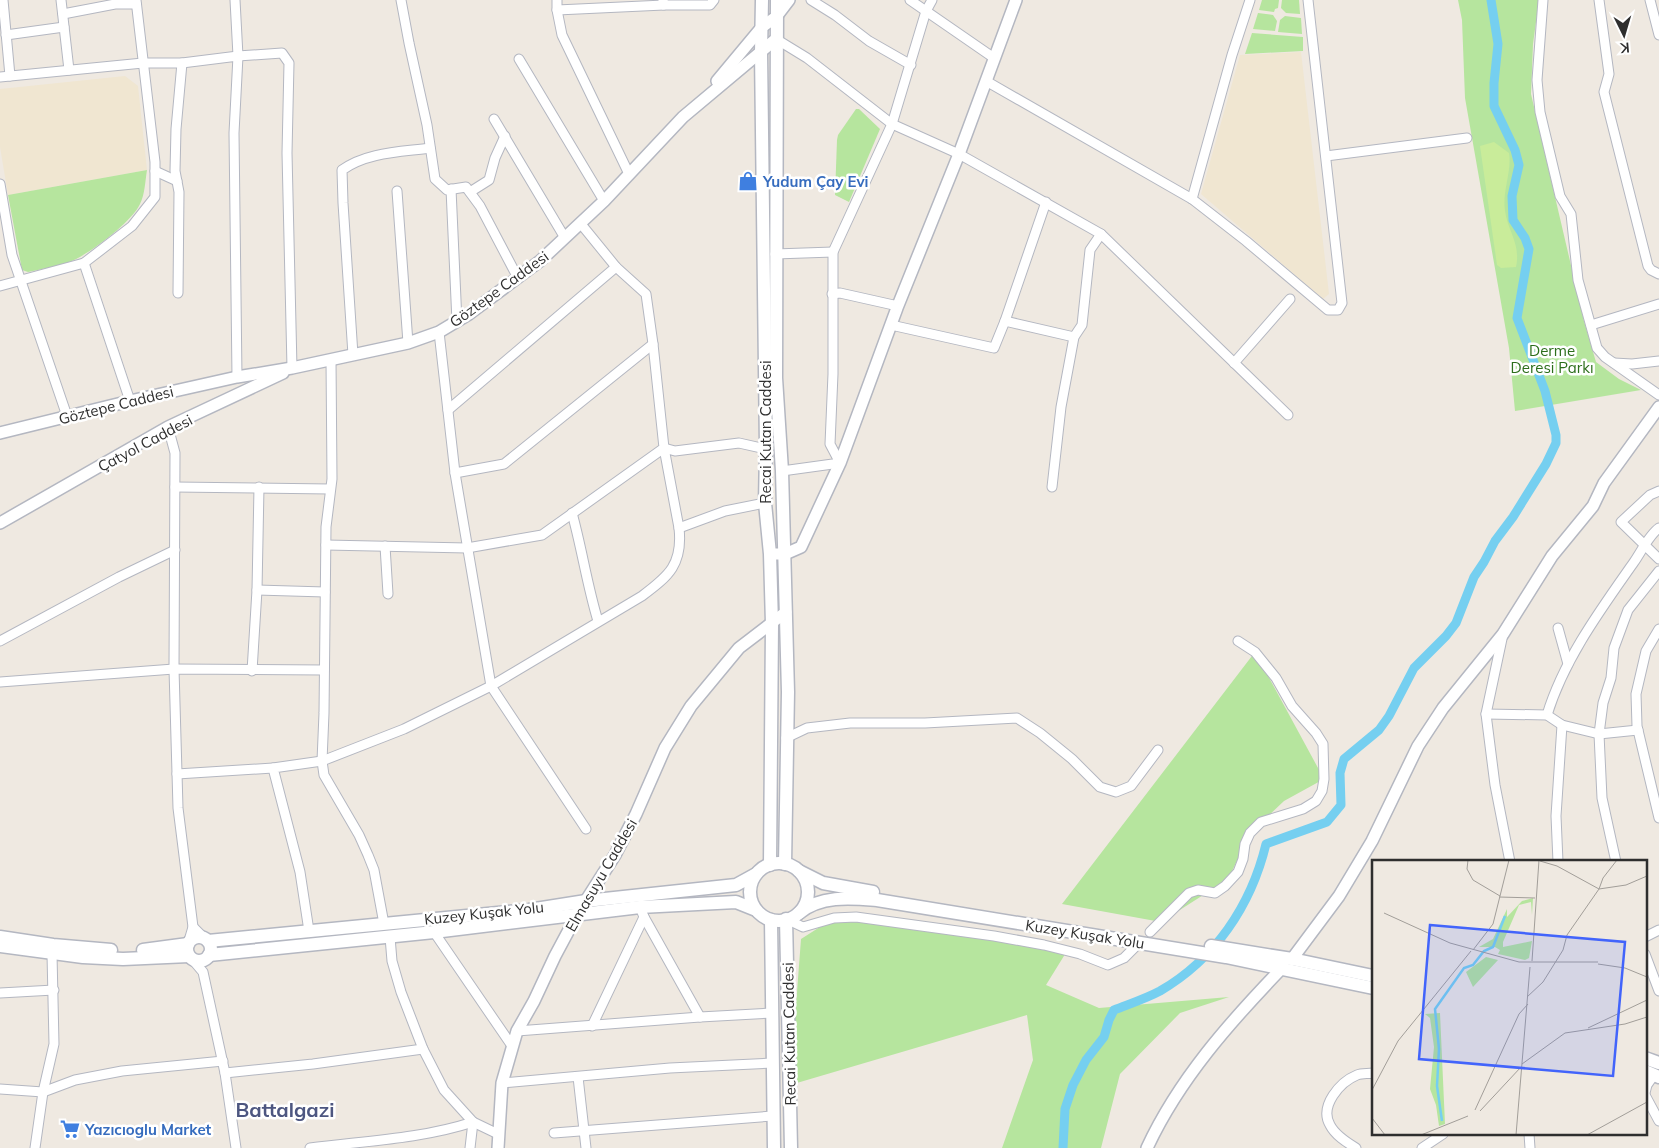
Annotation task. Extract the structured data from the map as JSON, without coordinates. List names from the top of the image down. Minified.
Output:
{"streets":{"main road":["Recai Kutan Caddesi","Kuzey Kuşak Yolu"],"street":["Göztepe Caddesi","Çatyol Caddesi","Elmasuyu Caddesi"]},"crossings":[["Göztepe Caddesi","Recai Kutan Caddesi"],["Göztepe Caddesi","Çatyol Caddesi"],["Recai Kutan Caddesi","Elmasuyu Caddesi"],["Recai Kutan Caddesi","Kuzey Kuşak Yolu"],["Elmasuyu Caddesi","Kuzey Kuşak Yolu"]],"districts":["Battalgazi"],"parks":["Derme Deresi Parkı"],"places":{"shop":["Yudum Çay Evi"],"supermarket":["Yazıcıoglu Market"]},"north":"bottom"}
